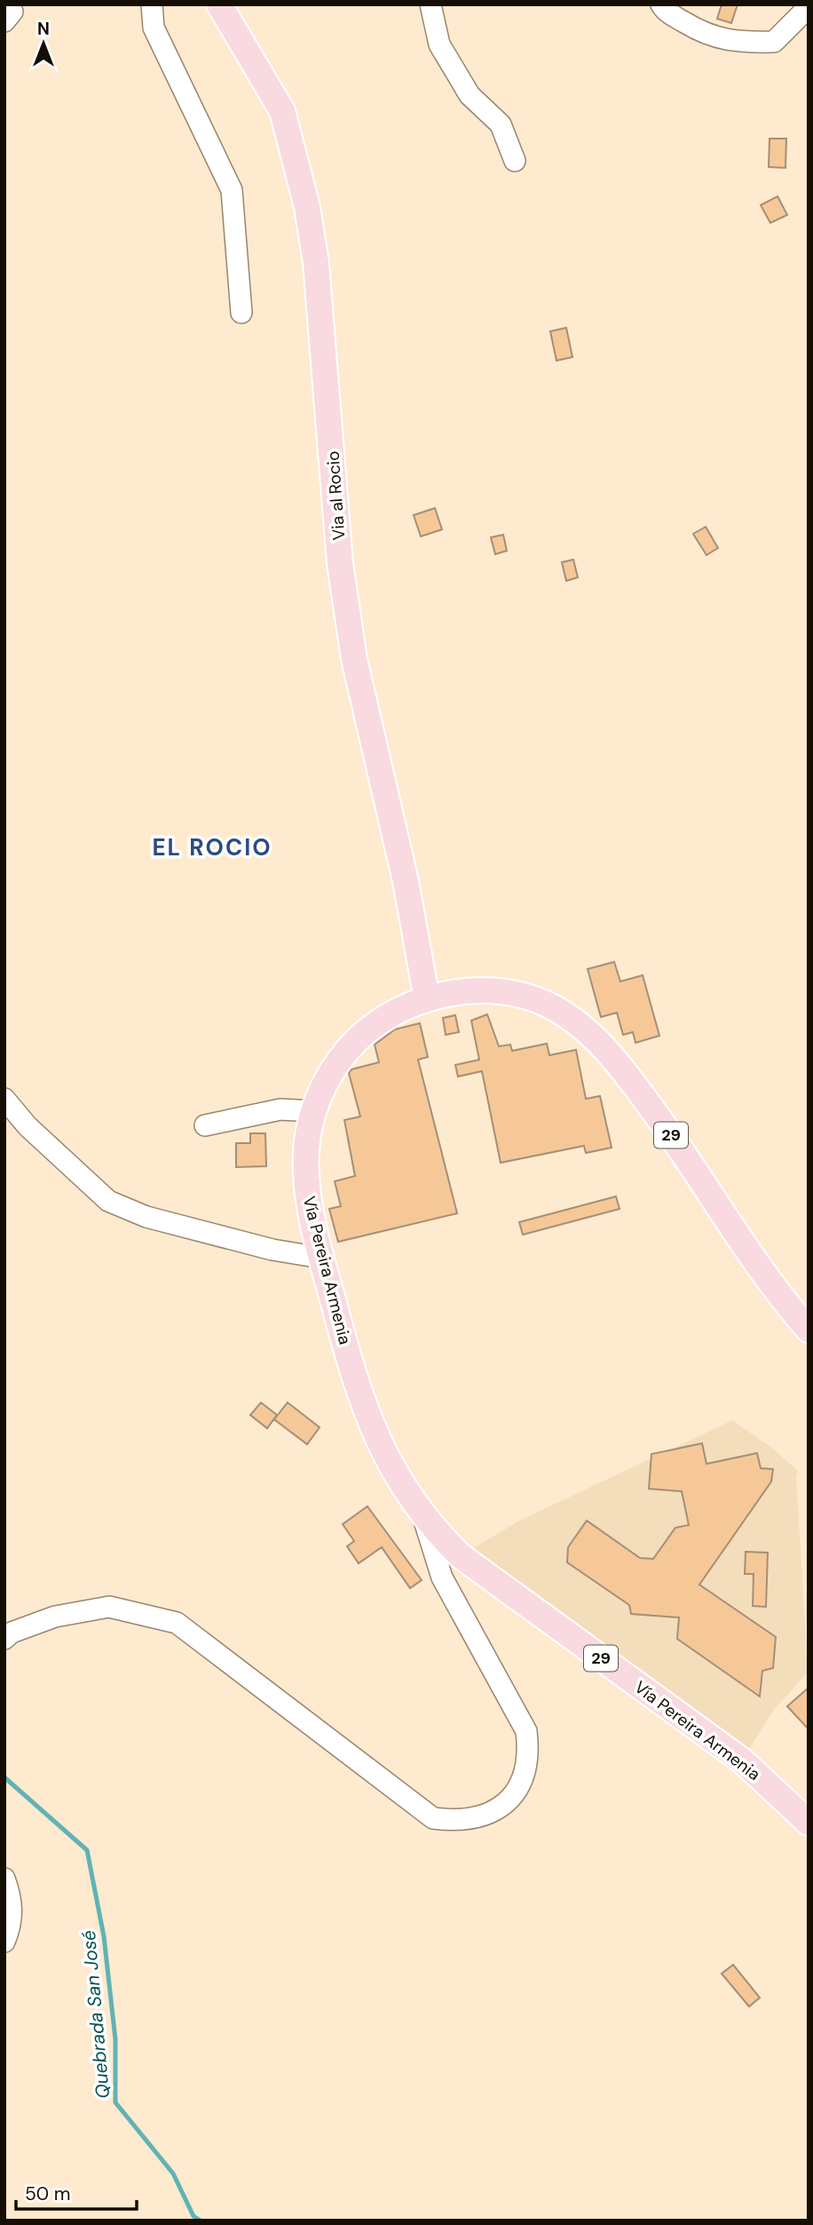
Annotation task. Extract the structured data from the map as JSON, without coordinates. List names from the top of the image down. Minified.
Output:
{"streets":{"main road":["Via al Rocio","29","Vía Pereira Armenia"]},"crossings":[["Via al Rocio","Vía Pereira Armenia"]],"districts":["EL ROCIO"],"water":["Quebrada San José"],"scale_bar":"50 m","north":"top"}
